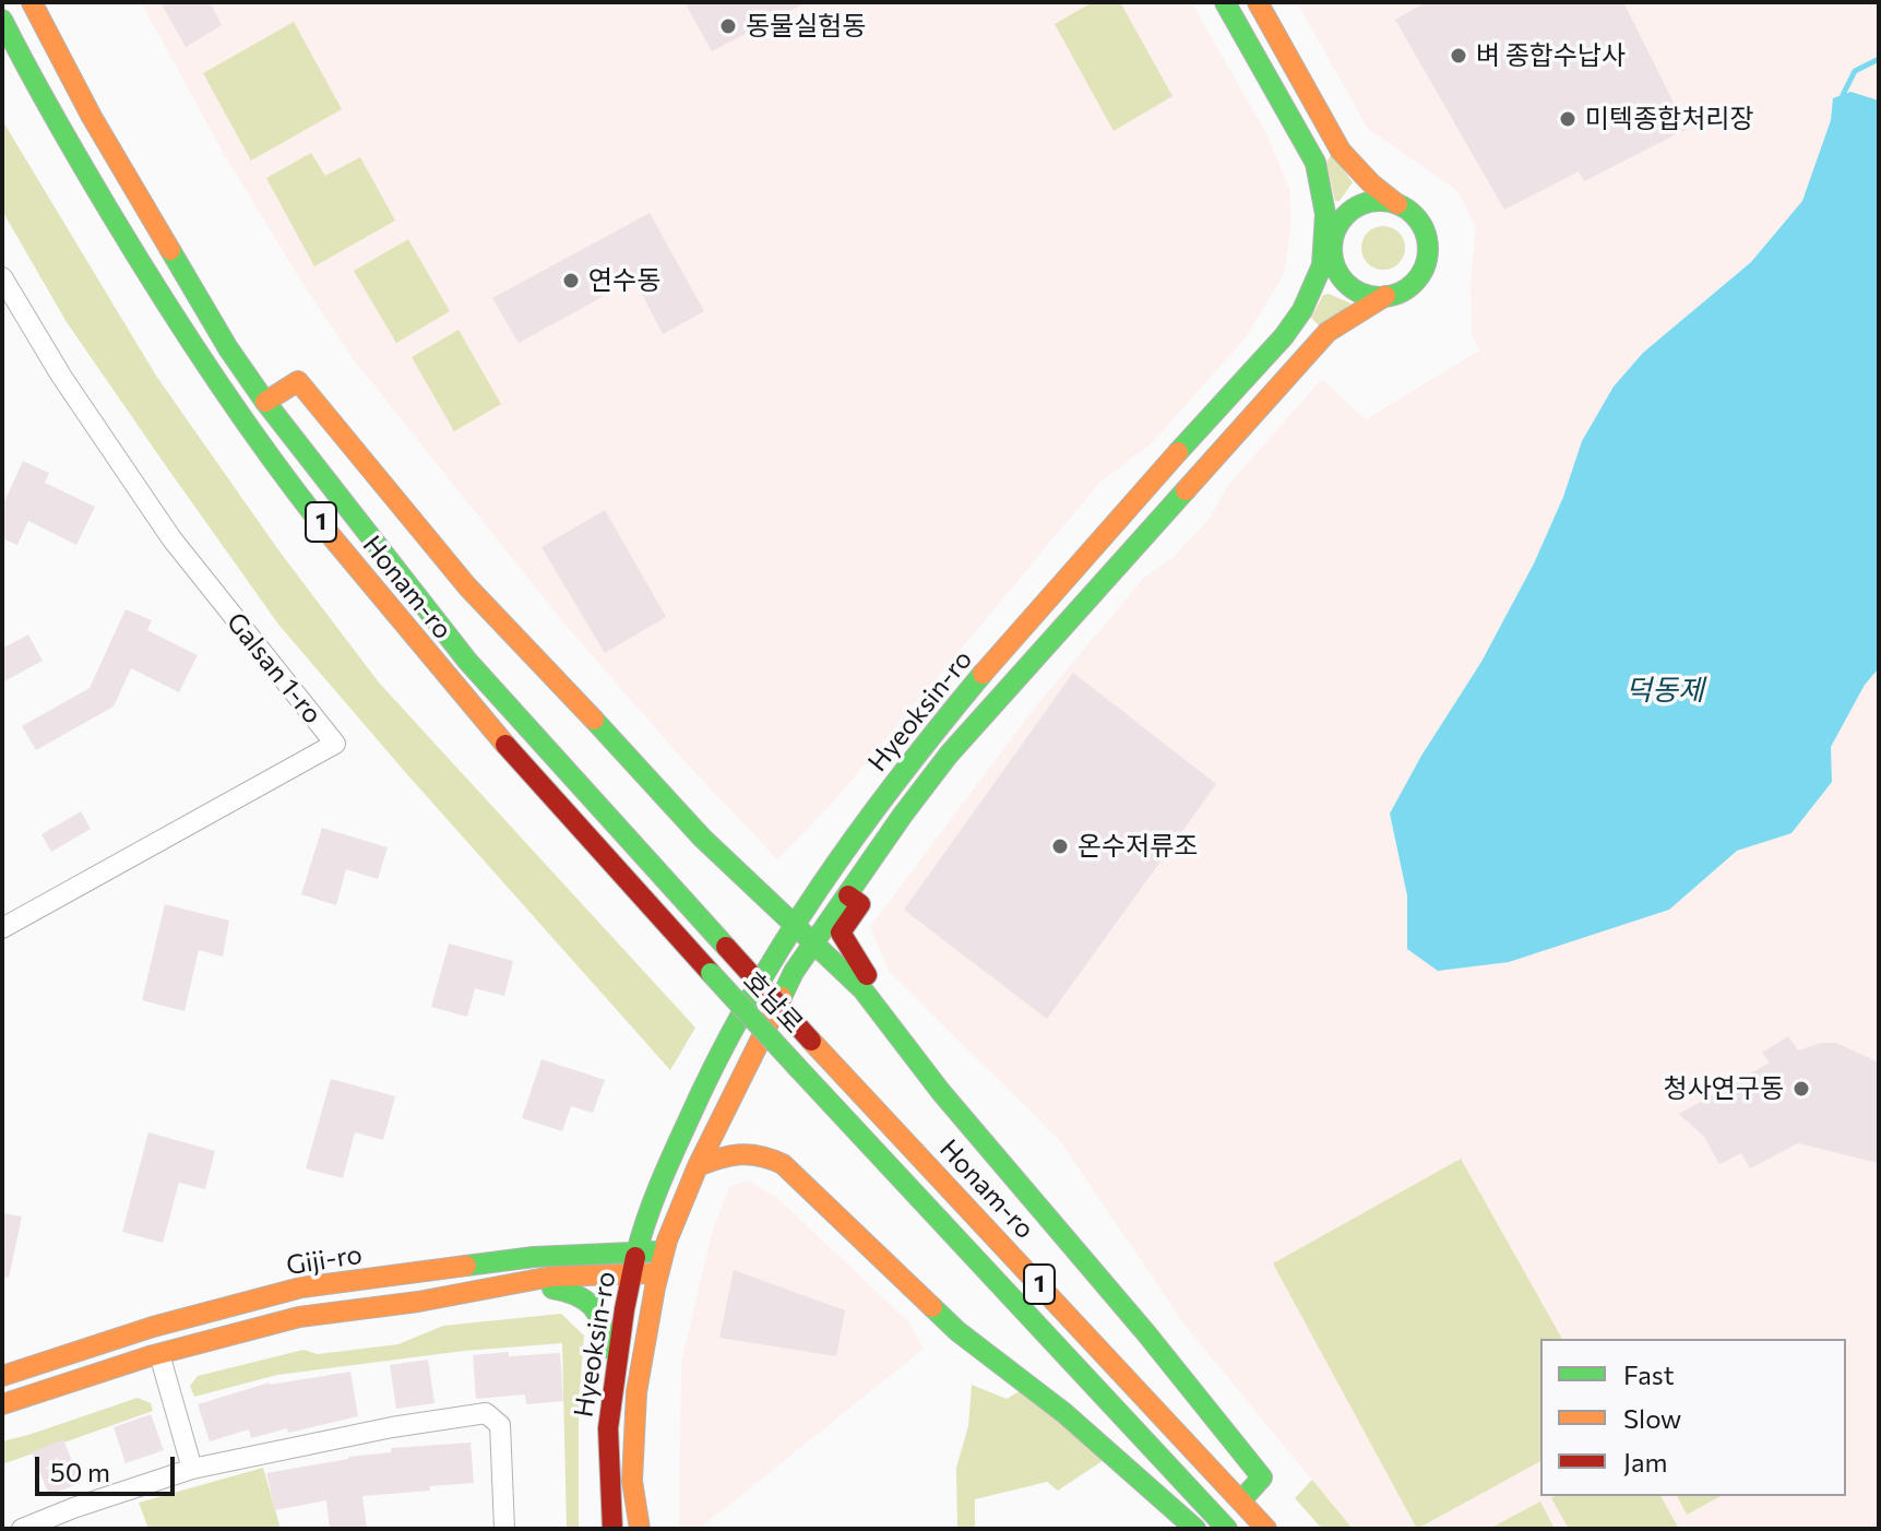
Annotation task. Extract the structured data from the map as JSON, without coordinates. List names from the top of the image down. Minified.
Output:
{"streets":{"main road":["1","Honam-ro","Hyeoksin-ro","호남로","Giji-ro"],"street":["Galsan 1-ro"]},"crossings":[["Honam-ro","호남로"],["Hyeoksin-ro","Giji-ro"]],"water":["덕동제"],"places":["동물실험동","벼 종합수납사","미텍종합처리장","연수동","온수저류조","청사연구동"],"legend":["Fast","Slow","Jam"],"scale_bar":"50 m"}
